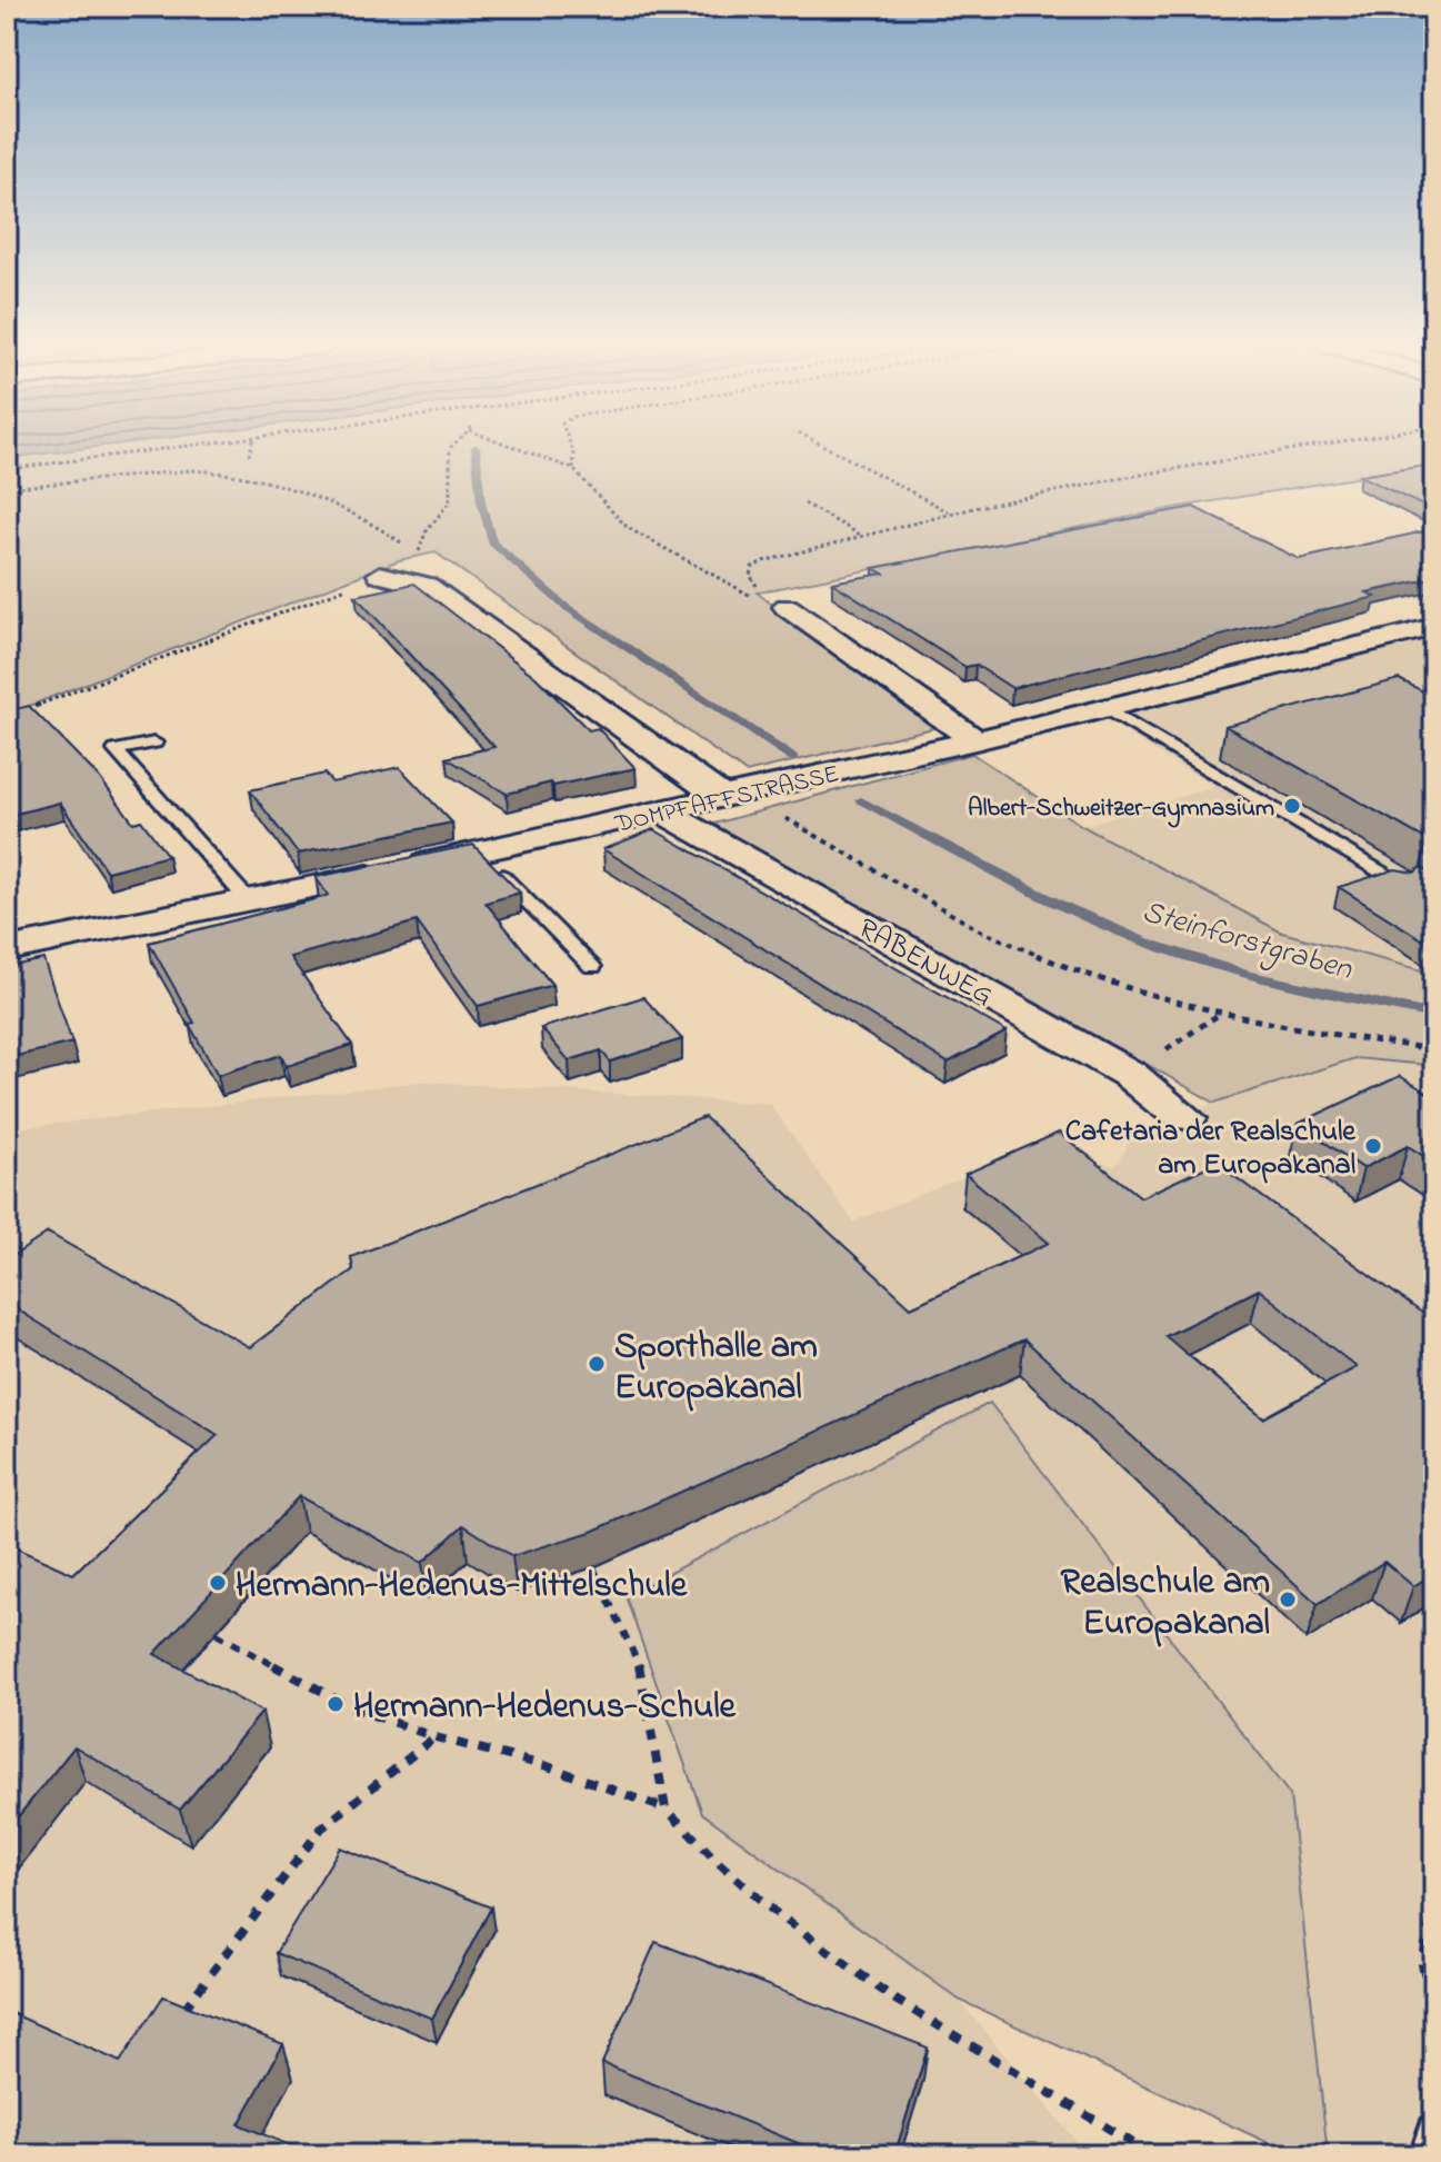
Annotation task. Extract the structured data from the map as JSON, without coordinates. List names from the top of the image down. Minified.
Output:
{"streets":{"street":["DOMPFAFFSTRASSE","RABENWEG"]},"crossings":[["DOMPFAFFSTRASSE","RABENWEG"]],"water":["Steinforstgraben"],"places":["Albert-Schweitzer-Gymnasium","Cafetaria der Realschule am Europakanal","Sporthalle am Europakanal","Hermann-Hedenus-Mittelschule","Realschule am Europakanal","Hermann-Hedenus-Schule"]}
